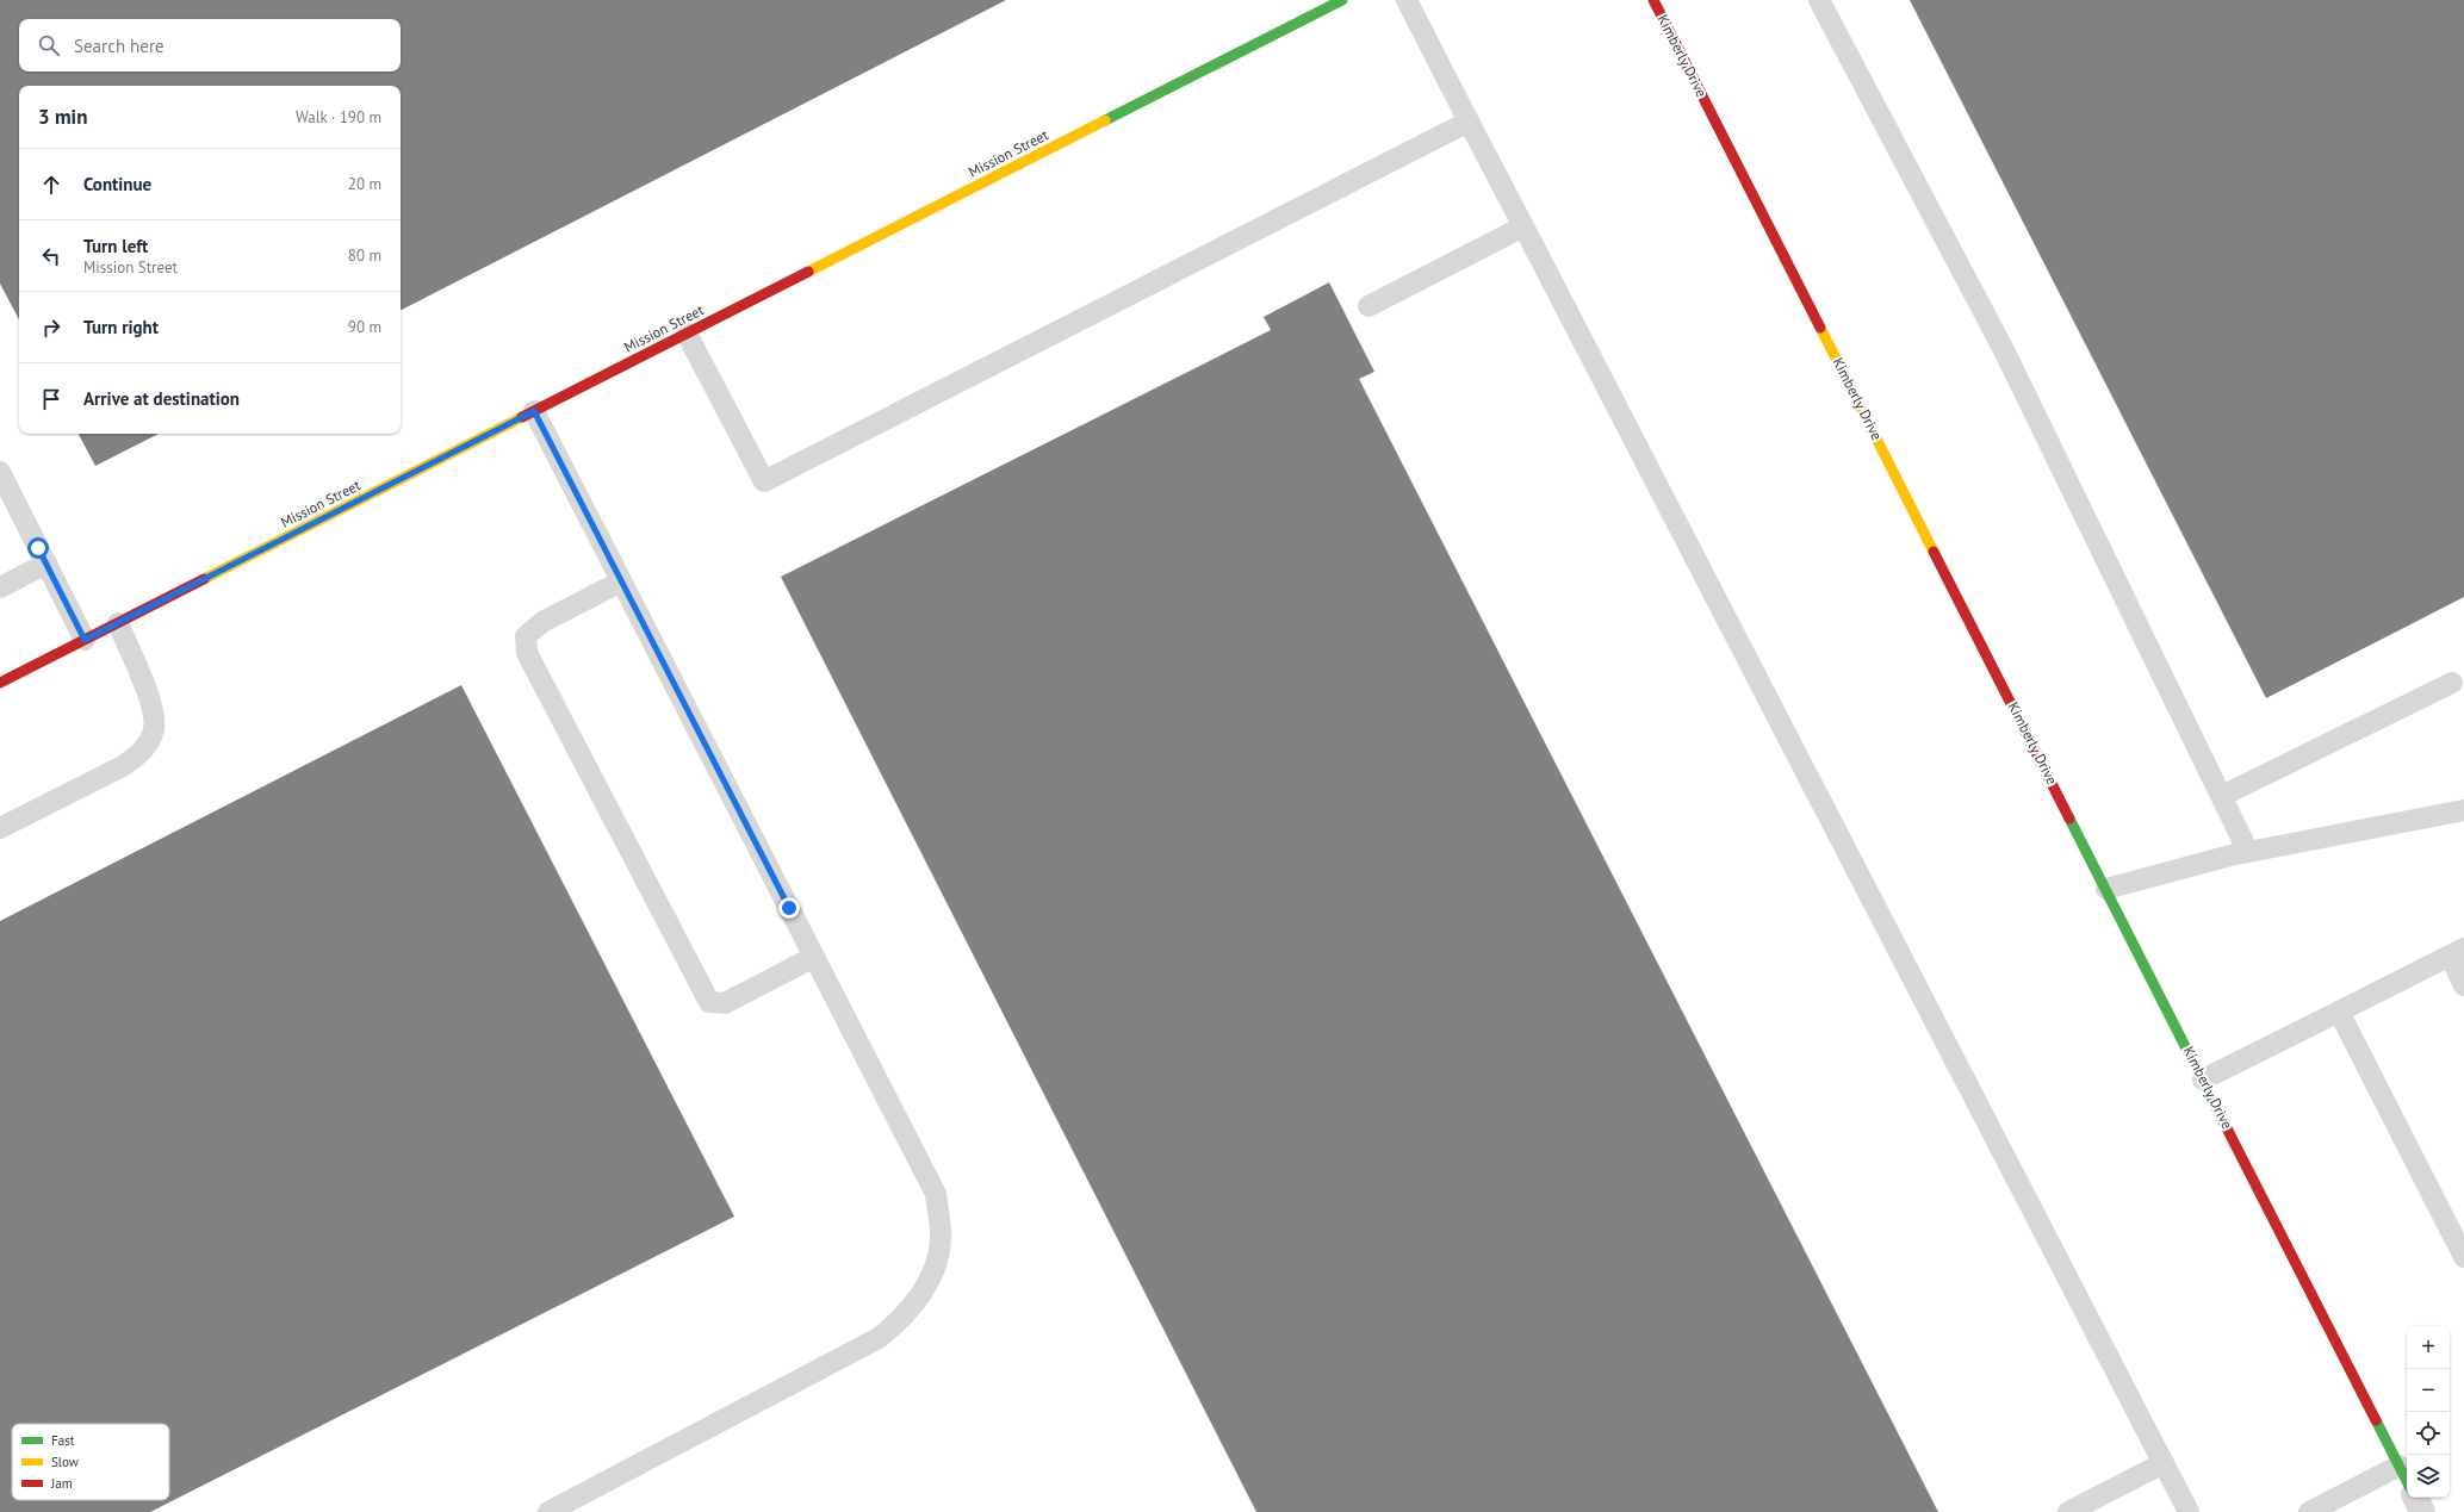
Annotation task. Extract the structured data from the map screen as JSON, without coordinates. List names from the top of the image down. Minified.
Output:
{"streets":{"street":["Kimberly Drive","Mission Street"]},"legend":["Fast","Slow","Jam"],"page":{"search":"Search here","heading":["3 min","Walk · 190 m"],"list":[["Continue","20 m"],["Turn left","Mission Street","80 m"],["Turn right","90 m"],"Arrive at destination"],"map_buttons":["+","−"]}}
